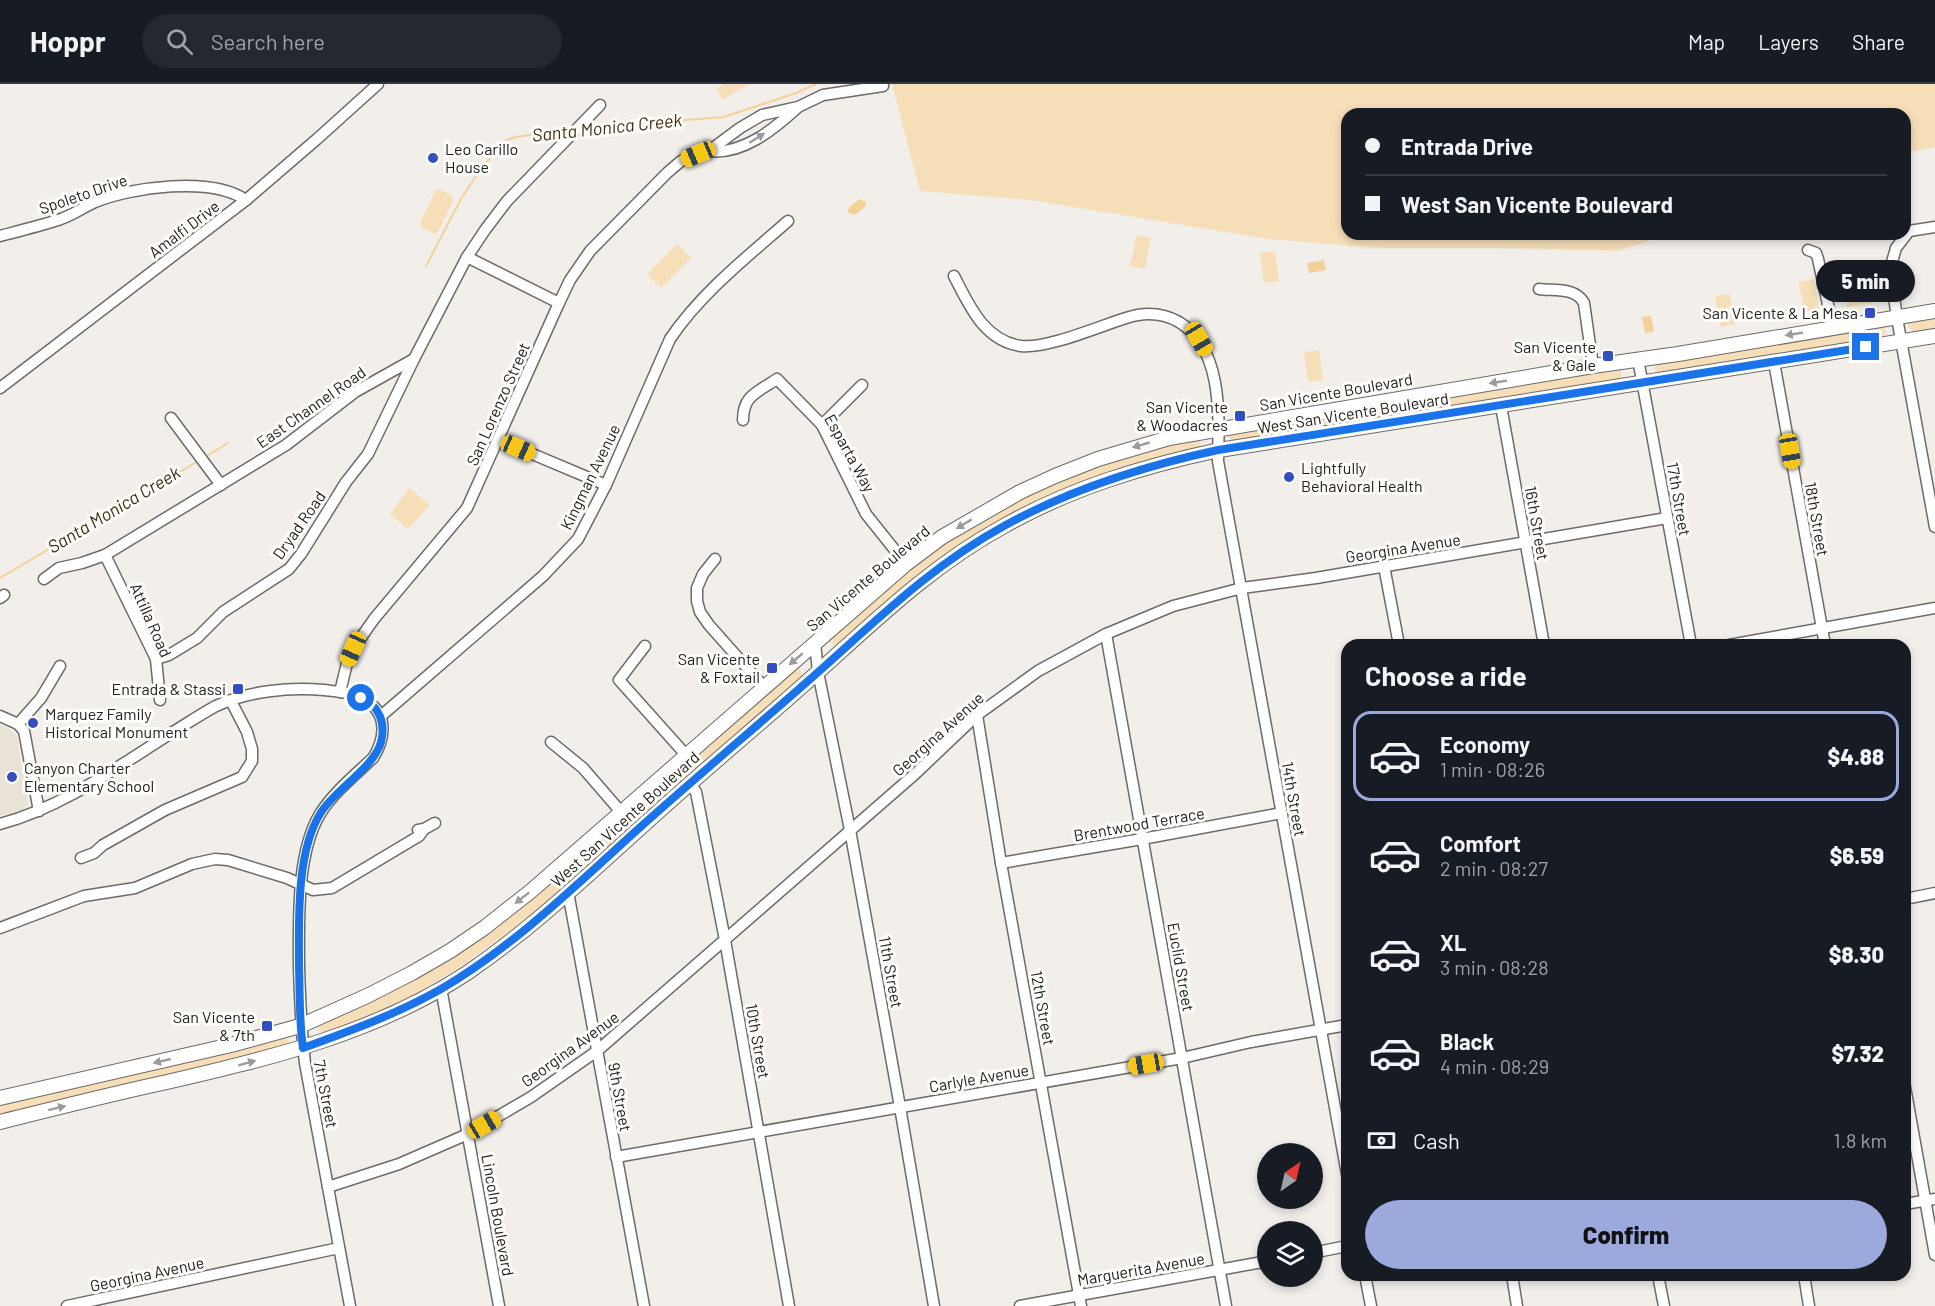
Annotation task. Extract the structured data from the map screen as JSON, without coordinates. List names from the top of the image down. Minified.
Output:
{"streets":{"main road":["San Vicente Boulevard","West San Vicente Boulevard"],"street":["Spoleto Drive","Amalfi Drive","San Lorenzo Street","East Channel Road","Esparta Way","Kingman Avenue","17th Street","18th Street","16th Street","Dryad Road","Georgina Avenue","Attilla Road","14th Street","Brentwood Terrace","Euclid Street","11th Street","12th Street","10th Street","Carlyle Avenue","7th Street","9th Street","Lincoln Boulevard","Marguerita Avenue"]},"crossings":[["Spoleto Drive","Amalfi Drive"],["San Vicente Boulevard","Esparta Way"],["San Vicente Boulevard","17th Street"],["San Vicente Boulevard","14th Street"],["San Vicente Boulevard","11th Street"],["San Vicente Boulevard","7th Street"],["East Channel Road","Dryad Road"],["East Channel Road","Attilla Road"],["West San Vicente Boulevard","17th Street"],["West San Vicente Boulevard","18th Street"],["West San Vicente Boulevard","16th Street"],["West San Vicente Boulevard","14th Street"],["West San Vicente Boulevard","11th Street"],["West San Vicente Boulevard","10th Street"],["West San Vicente Boulevard","7th Street"],["West San Vicente Boulevard","9th Street"],["West San Vicente Boulevard","Lincoln Boulevard"],["Kingman Avenue","7th Street"],["17th Street","Georgina Avenue"],["16th Street","Georgina Avenue"],["Dryad Road","Attilla Road"],["Georgina Avenue","14th Street"],["Georgina Avenue","Euclid Street"],["Georgina Avenue","11th Street"],["Georgina Avenue","12th Street"],["Georgina Avenue","10th Street"],["Georgina Avenue","7th Street"],["Georgina Avenue","9th Street"],["Georgina Avenue","Lincoln Boulevard"],["14th Street","Brentwood Terrace"],["14th Street","Carlyle Avenue"],["Brentwood Terrace","Euclid Street"],["Brentwood Terrace","12th Street"],["Euclid Street","Carlyle Avenue"],["Euclid Street","Marguerita Avenue"],["11th Street","Carlyle Avenue"],["12th Street","Carlyle Avenue"],["12th Street","Marguerita Avenue"],["10th Street","Carlyle Avenue"],["Carlyle Avenue","9th Street"]],"one_way":["San Vicente Boulevard"],"water":["Santa Monica Creek"],"places":{"other":["Leo Carillo House","Lightfully Behavioral Health","Marquez Family Historical Monument","Canyon Charter Elementary School"],"transit":["San Vicente & La Mesa","San Vicente & Gale","San Vicente & Woodacres","San Vicente & Foxtail","Entrada & Stassi","San Vicente & 7th"]},"north":"top right","page":{"header":"Hoppr","search":"Search here","nav":["Map","Layers","Share"],"banner":["Entrada Drive","West San Vicente Boulevard"],"bubble":"5 min","heading":"Choose a ride","list":[{"name":"Economy","note":"1 min · 08:26","value":"$4.88"},{"name":"Comfort","note":"2 min · 08:27","value":"$6.59"},{"name":"XL","note":"3 min · 08:28","value":"$8.30"},{"name":"Black","note":"4 min · 08:29","value":"$7.32"}],"pay":["Cash","1.8 km"],"buttons":"Confirm"}}
